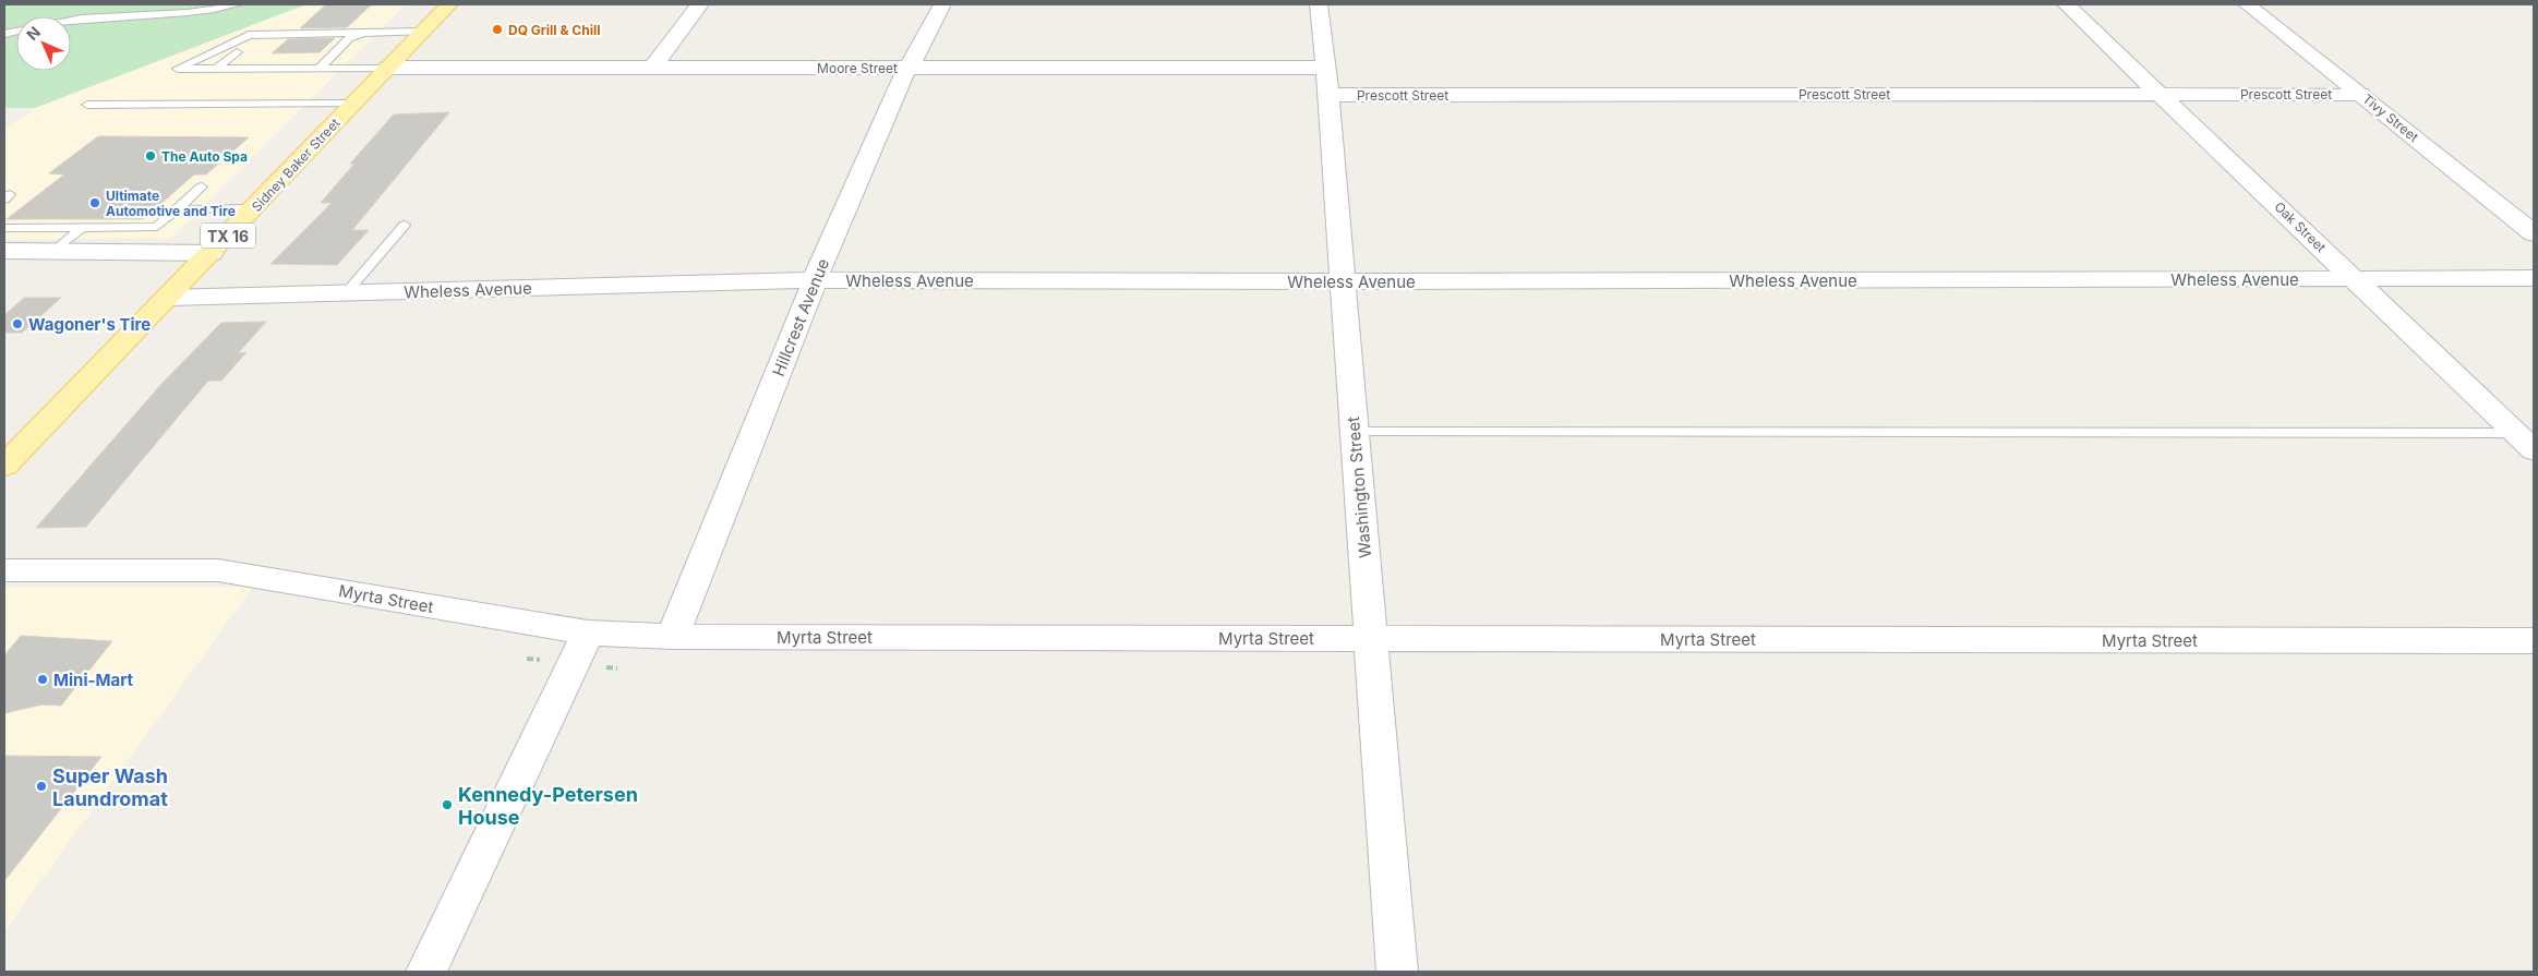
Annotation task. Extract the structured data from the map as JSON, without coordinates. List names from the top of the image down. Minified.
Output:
{"streets":{"main road":["Sidney Baker Street","TX 16"],"street":["Moore Street","Prescott Street","Tivy Street","Oak Street","Wheless Avenue","Hillcrest Avenue","Washington Street","Myrta Street"]},"crossings":[["Moore Street","Prescott Street"],["Moore Street","Sidney Baker Street"],["Moore Street","Hillcrest Avenue"],["Moore Street","Washington Street"],["Prescott Street","Tivy Street"],["Prescott Street","Oak Street"],["Prescott Street","Washington Street"],["Sidney Baker Street","Wheless Avenue"],["Oak Street","Wheless Avenue"],["Wheless Avenue","Hillcrest Avenue"],["Wheless Avenue","Washington Street"],["Hillcrest Avenue","Myrta Street"],["Washington Street","Myrta Street"]],"places":["DQ Grill & Chill","The Auto Spa","Ultimate Automotive and Tire","Wagoner's Tire","Mini-Mart","Super Wash Laundromat","Kennedy-Petersen House"],"north":"top left"}
